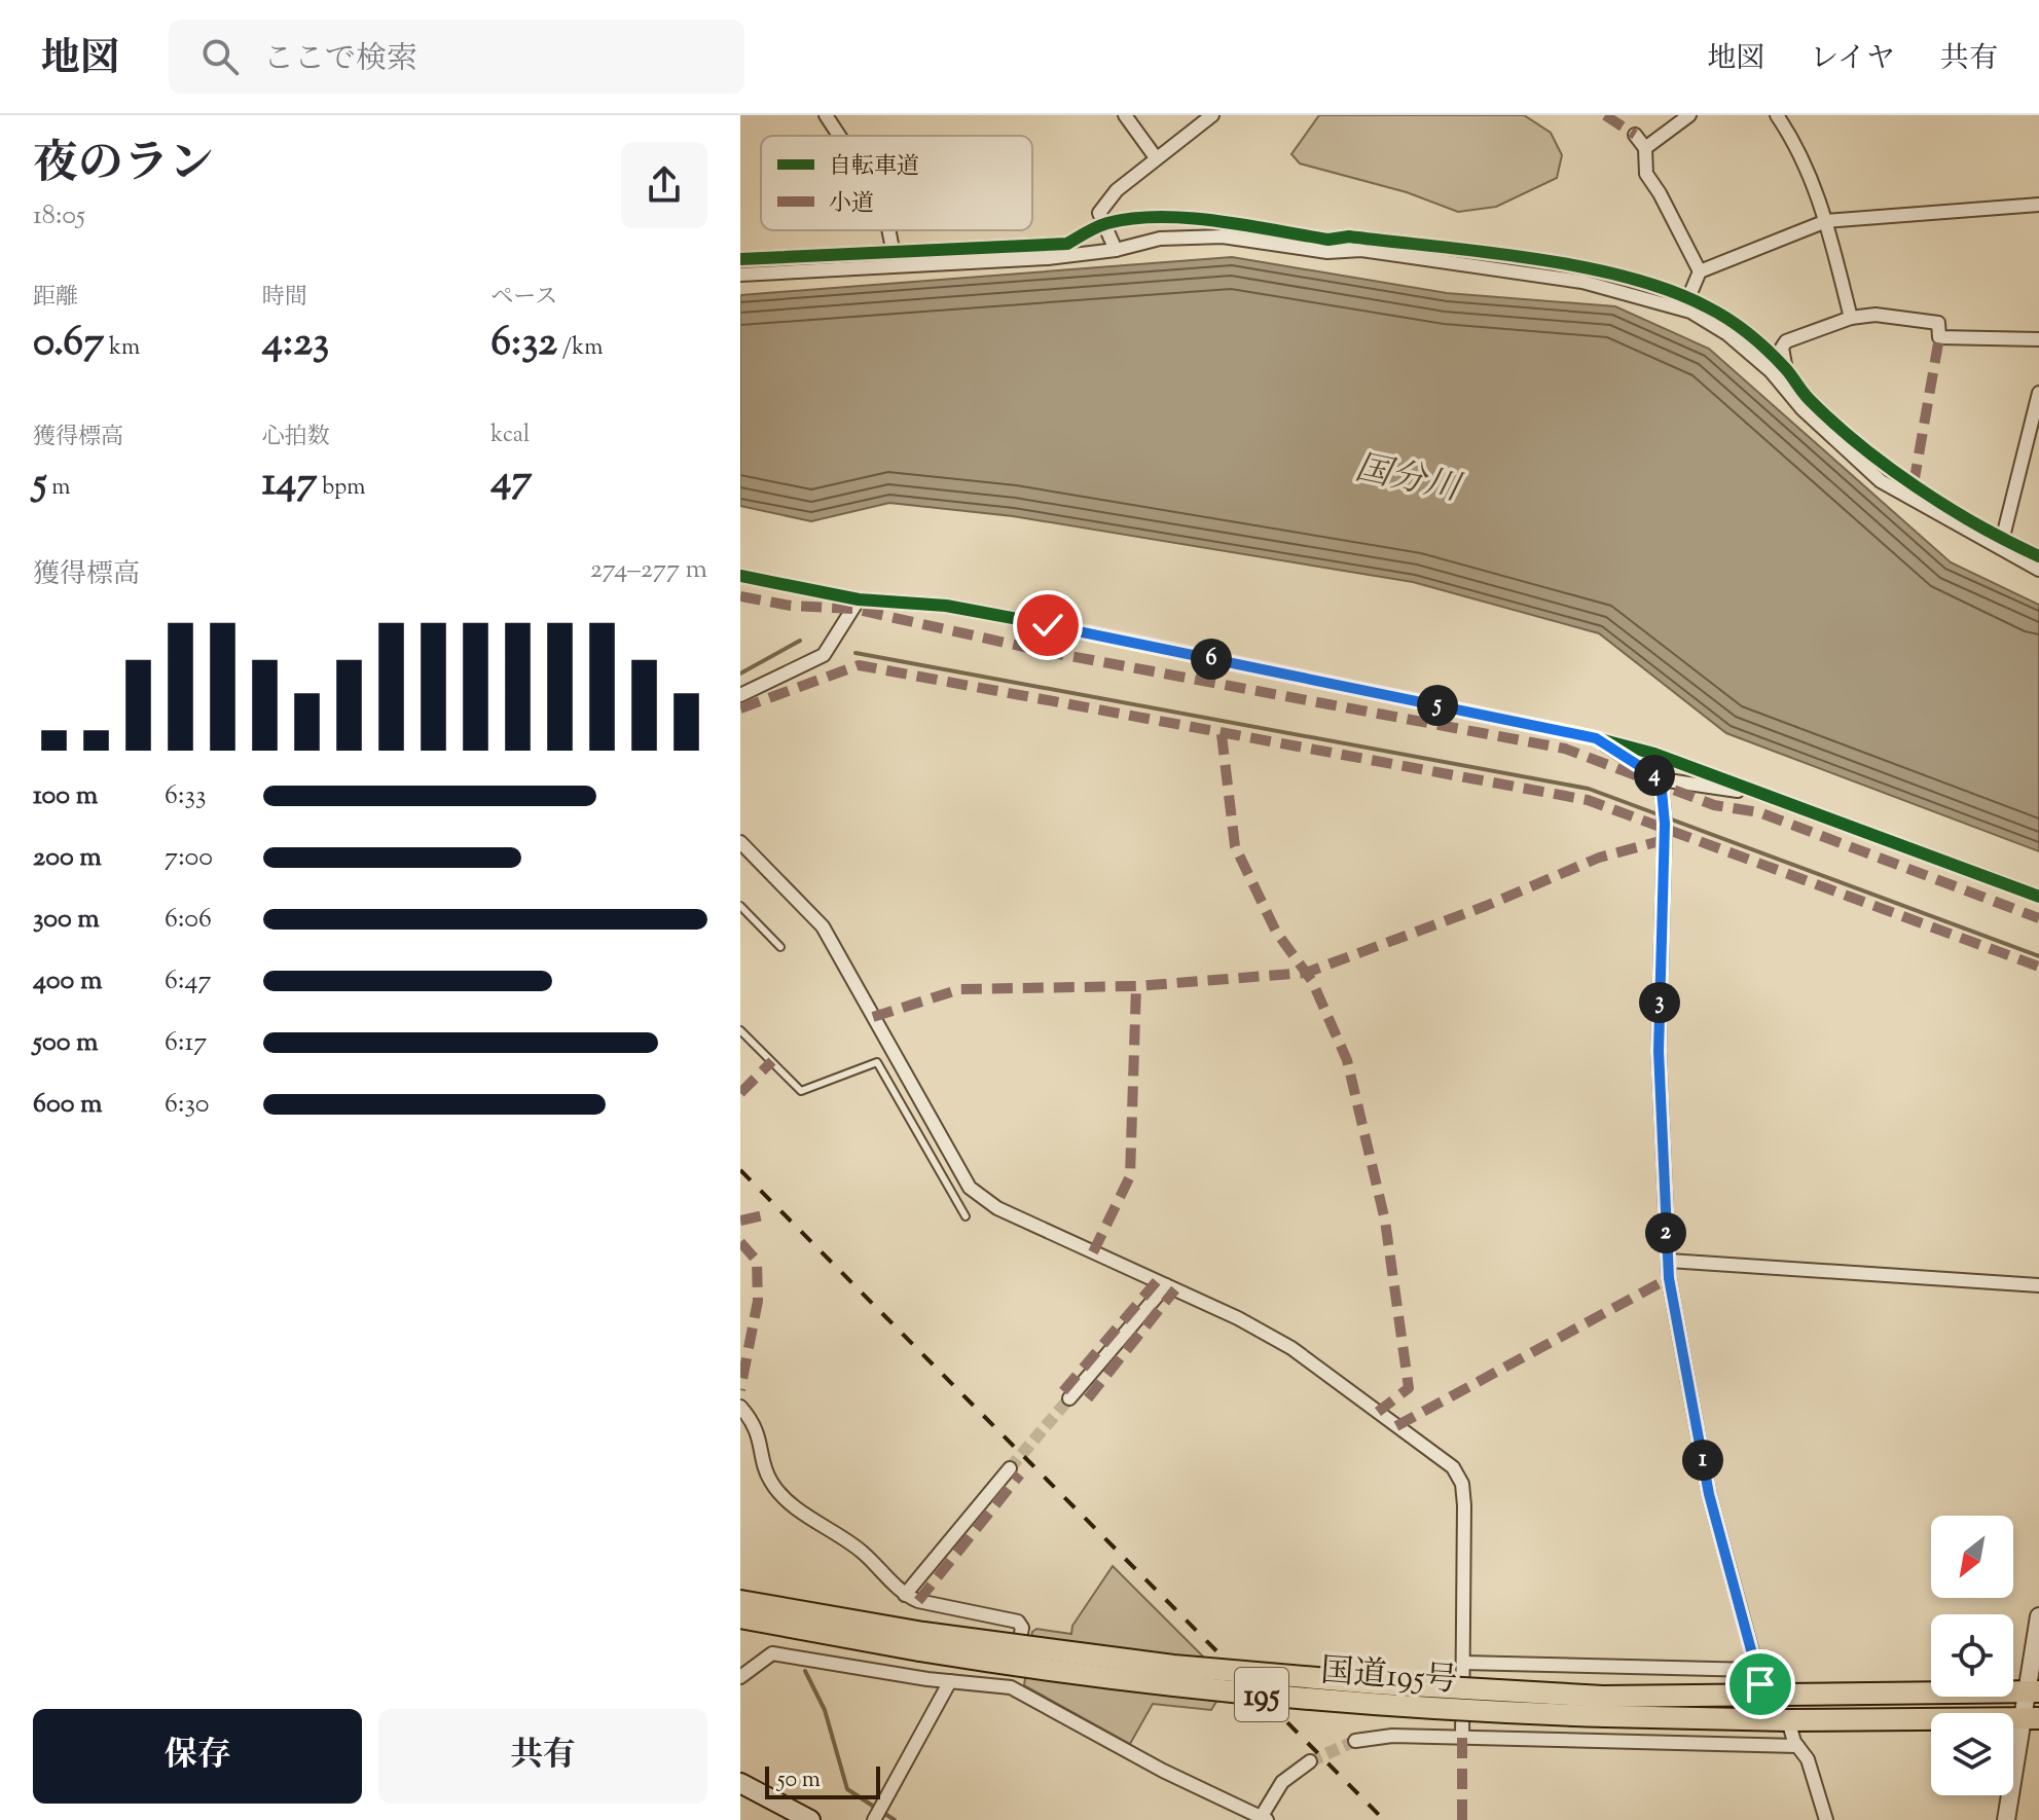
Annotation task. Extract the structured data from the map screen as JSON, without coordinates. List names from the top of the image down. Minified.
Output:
{"streets":{"highway":["国道195号","195"]},"water":["国分川"],"legend":["自転車道","小道"],"scale_bar":"50 m","north":"bottom left","page":{"header":"地図","search":"ここで検索","nav":["地図","レイヤ","共有"],"heading":["夜のラン","18:05"],"stats":[["距離","0.67 km"],["時間","4:23"],["ペース","6:32 /km"],["獲得標高","5 m"],["心拍数","147 bpm"],["kcal","47"]],"chart":["獲得標高","274–277 m"],"pins":["6","5","4","3","2","1"],"list":[{"name":"100 m","note":"6:33"},{"name":"200 m","note":"7:00"},{"name":"300 m","note":"6:06"},{"name":"400 m","note":"6:47"},{"name":"500 m","note":"6:17"},{"name":"600 m","note":"6:30"}],"buttons":["保存","共有"],"scale":"50 m"}}
